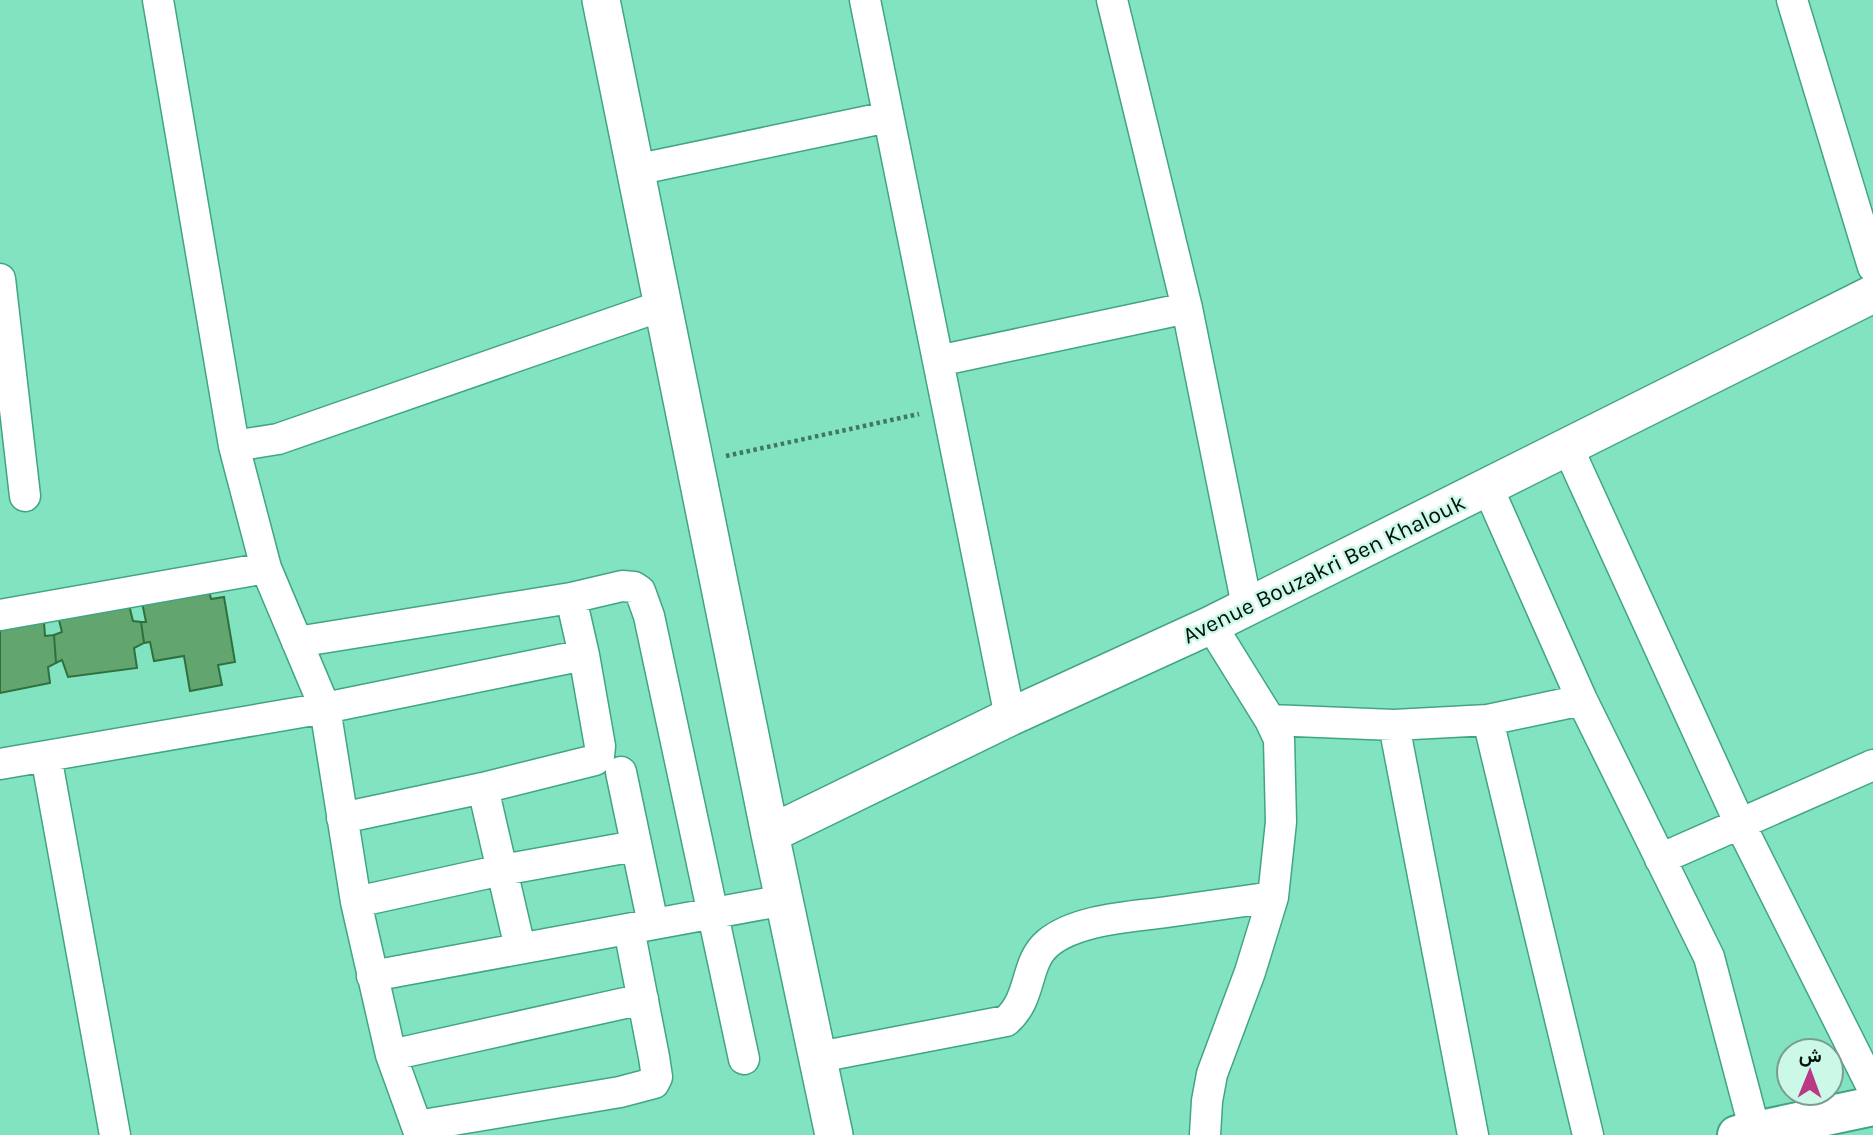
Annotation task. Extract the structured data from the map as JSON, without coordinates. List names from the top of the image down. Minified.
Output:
{"streets":{"street":["Avenue Bouzakri Ben Khalouk"]},"north":"top"}
